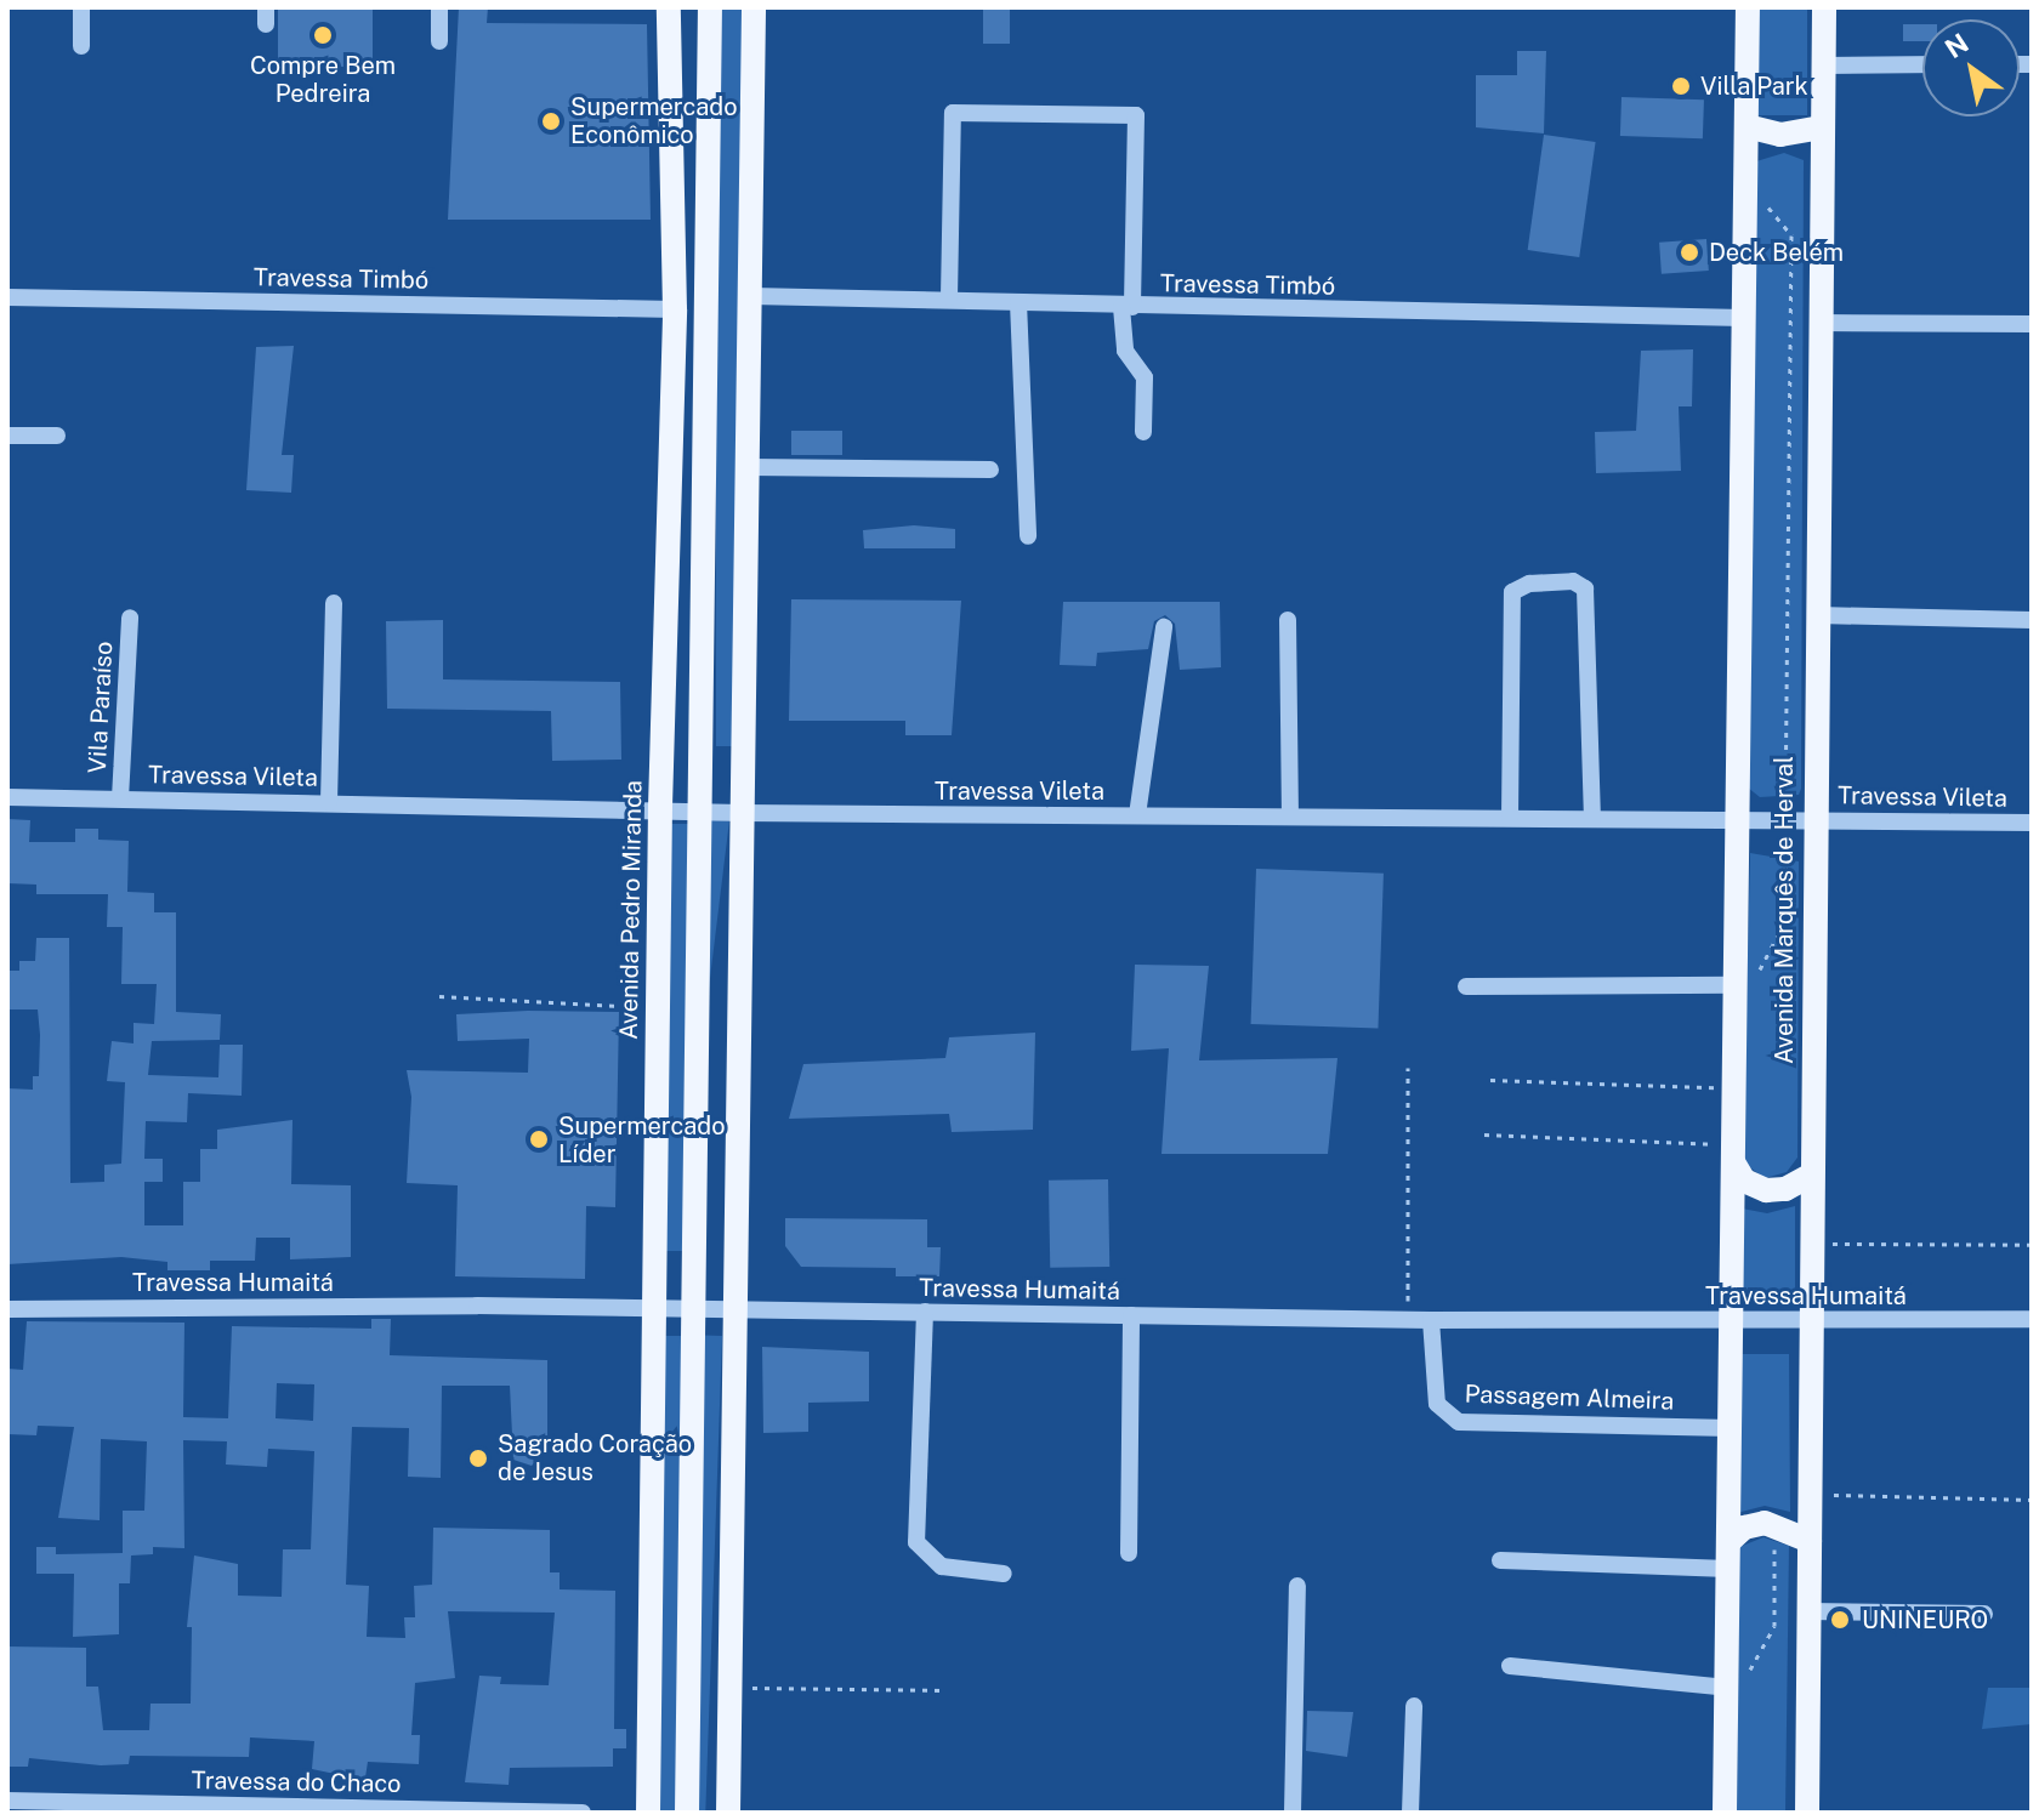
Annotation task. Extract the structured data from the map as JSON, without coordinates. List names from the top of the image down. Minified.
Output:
{"streets":{"main road":["Avenida Pedro Miranda","Avenida Marquês de Herval"],"street":["Travessa Timbó","Vila Paraíso","Travessa Vileta","Travessa Humaitá","Passagem Almeira","Travessa do Chaco"]},"crossings":[["Travessa Timbó","Avenida Pedro Miranda"],["Travessa Timbó","Avenida Marquês de Herval"],["Vila Paraíso","Travessa Vileta"],["Travessa Vileta","Avenida Pedro Miranda"],["Travessa Vileta","Avenida Marquês de Herval"],["Avenida Pedro Miranda","Travessa Humaitá"],["Avenida Marquês de Herval","Travessa Humaitá"],["Avenida Marquês de Herval","Passagem Almeira"],["Travessa Humaitá","Passagem Almeira"]],"places":["Compre Bem Pedreira","Villa Park","Supermercado Econômico","Deck Belém","Supermercado Líder","Sagrado Coração de Jesus","UNINEURO"],"north":"top left"}
